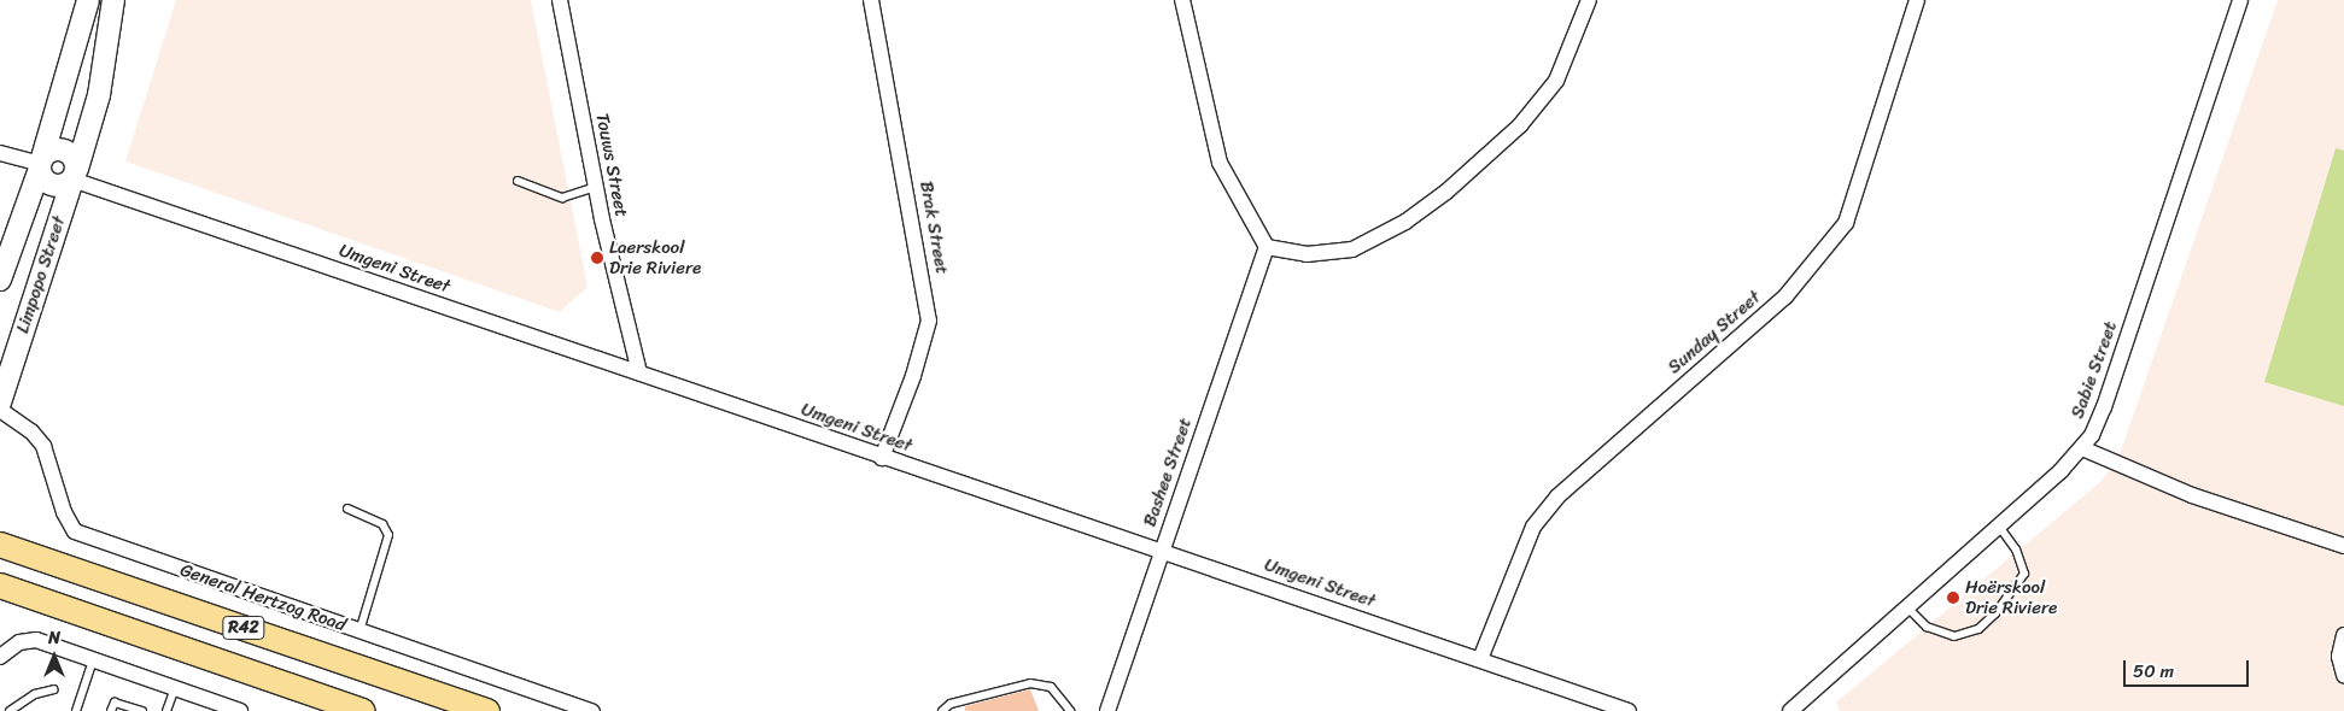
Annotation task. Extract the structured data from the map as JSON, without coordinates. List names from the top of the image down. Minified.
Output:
{"streets":{"main road":["General Hertzog Road","R42"],"street":["Touws Street","Brak Street","Umgeni Street","Limpopo Street","Sunday Street","Sabie Street","Bashee Street"]},"crossings":[["Touws Street","Umgeni Street"],["Brak Street","Umgeni Street"],["Umgeni Street","Limpopo Street"],["Umgeni Street","Sunday Street"],["Umgeni Street","Bashee Street"]],"places":["Laerskool Drie Riviere","Hoërskool Drie Riviere"],"scale_bar":"50 m","north":"top"}
